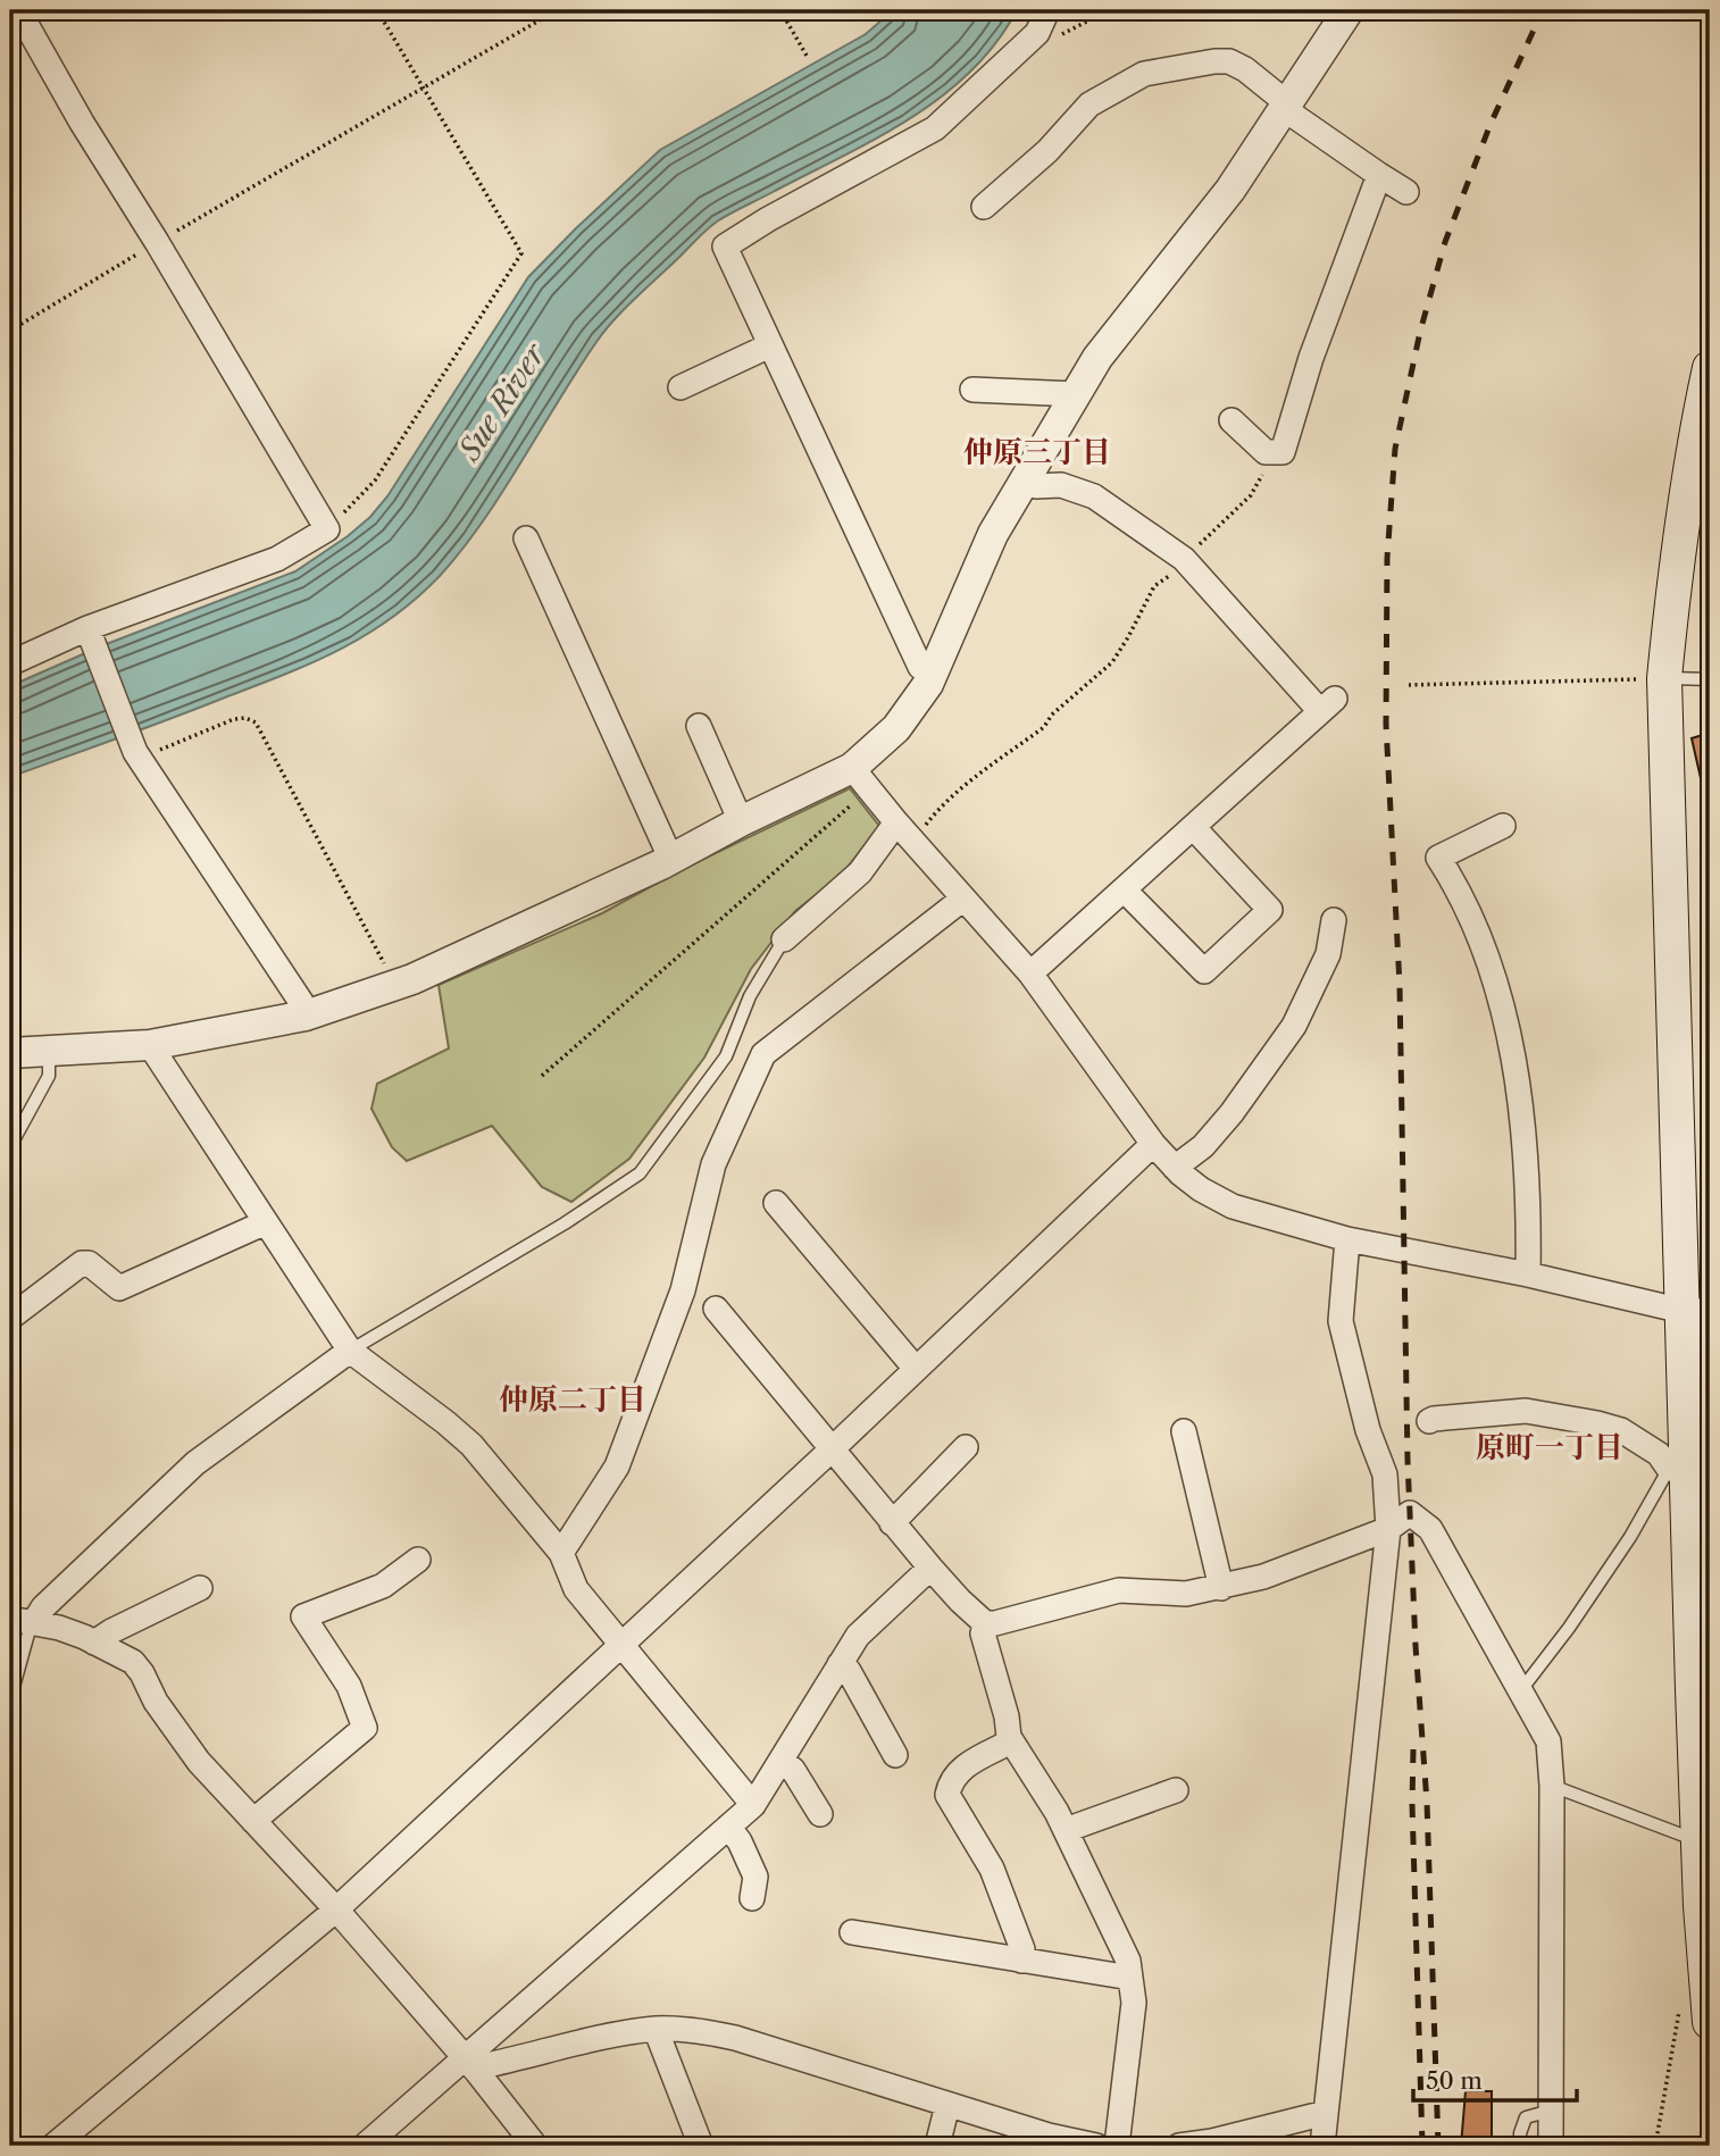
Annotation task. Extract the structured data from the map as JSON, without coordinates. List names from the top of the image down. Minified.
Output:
{"districts":["仲原三丁目","仲原二丁目","原町一丁目"],"water":["Sue River"],"scale_bar":"50 m"}
